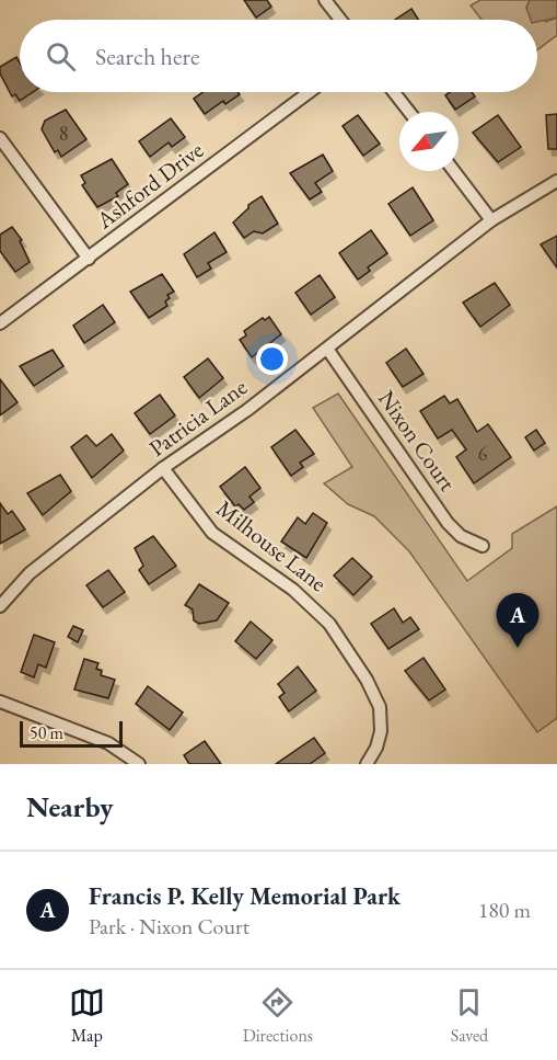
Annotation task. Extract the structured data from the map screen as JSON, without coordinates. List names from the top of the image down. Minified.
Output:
{"streets":{"street":["Ashford Drive","Patricia Lane","Nixon Court","Milhouse Lane"]},"crossings":[["Patricia Lane","Nixon Court"],["Patricia Lane","Milhouse Lane"]],"house_numbers":["8","6"],"scale_bar":"50 m","north":"bottom left","page":{"search":"Search here","pins":"A","scale":"50 m","heading":"Nearby","list":[{"mark":"A","name":"Francis P. Kelly Memorial Park","note":"Park · Nixon Court","value":"180 m"}],"nav":["Map","Directions","Saved"]}}
